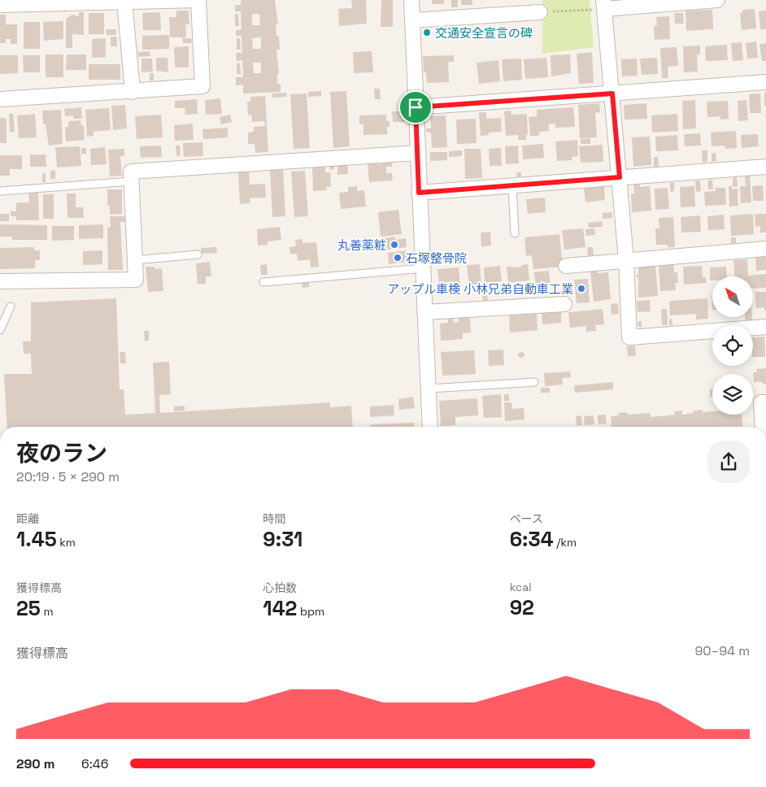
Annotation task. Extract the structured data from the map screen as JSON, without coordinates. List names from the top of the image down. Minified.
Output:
{"places":["交通安全宣言の碑","丸善薬粧","石塚整骨院","アップル車検 小林兄弟自動車工業"],"north":"top left","page":{"heading":["夜のラン","20:19 · 5 × 290 m"],"stats":[["距離","1.45 km"],["時間","9:31"],["ペース","6:34 /km"],["獲得標高","25 m"],["心拍数","142 bpm"],["kcal","92"]],"chart":["獲得標高","90–94 m"],"list":[{"name":"290 m","note":"6:46"}]}}
